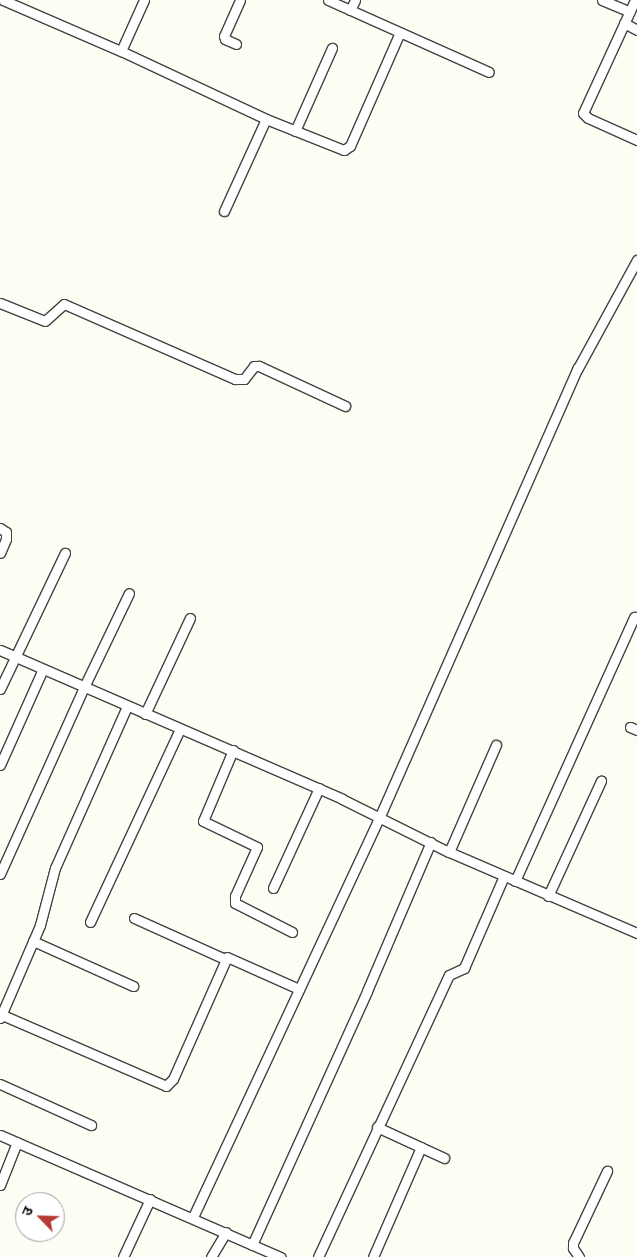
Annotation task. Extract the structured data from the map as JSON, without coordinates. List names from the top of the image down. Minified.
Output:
{"north":"top left"}
